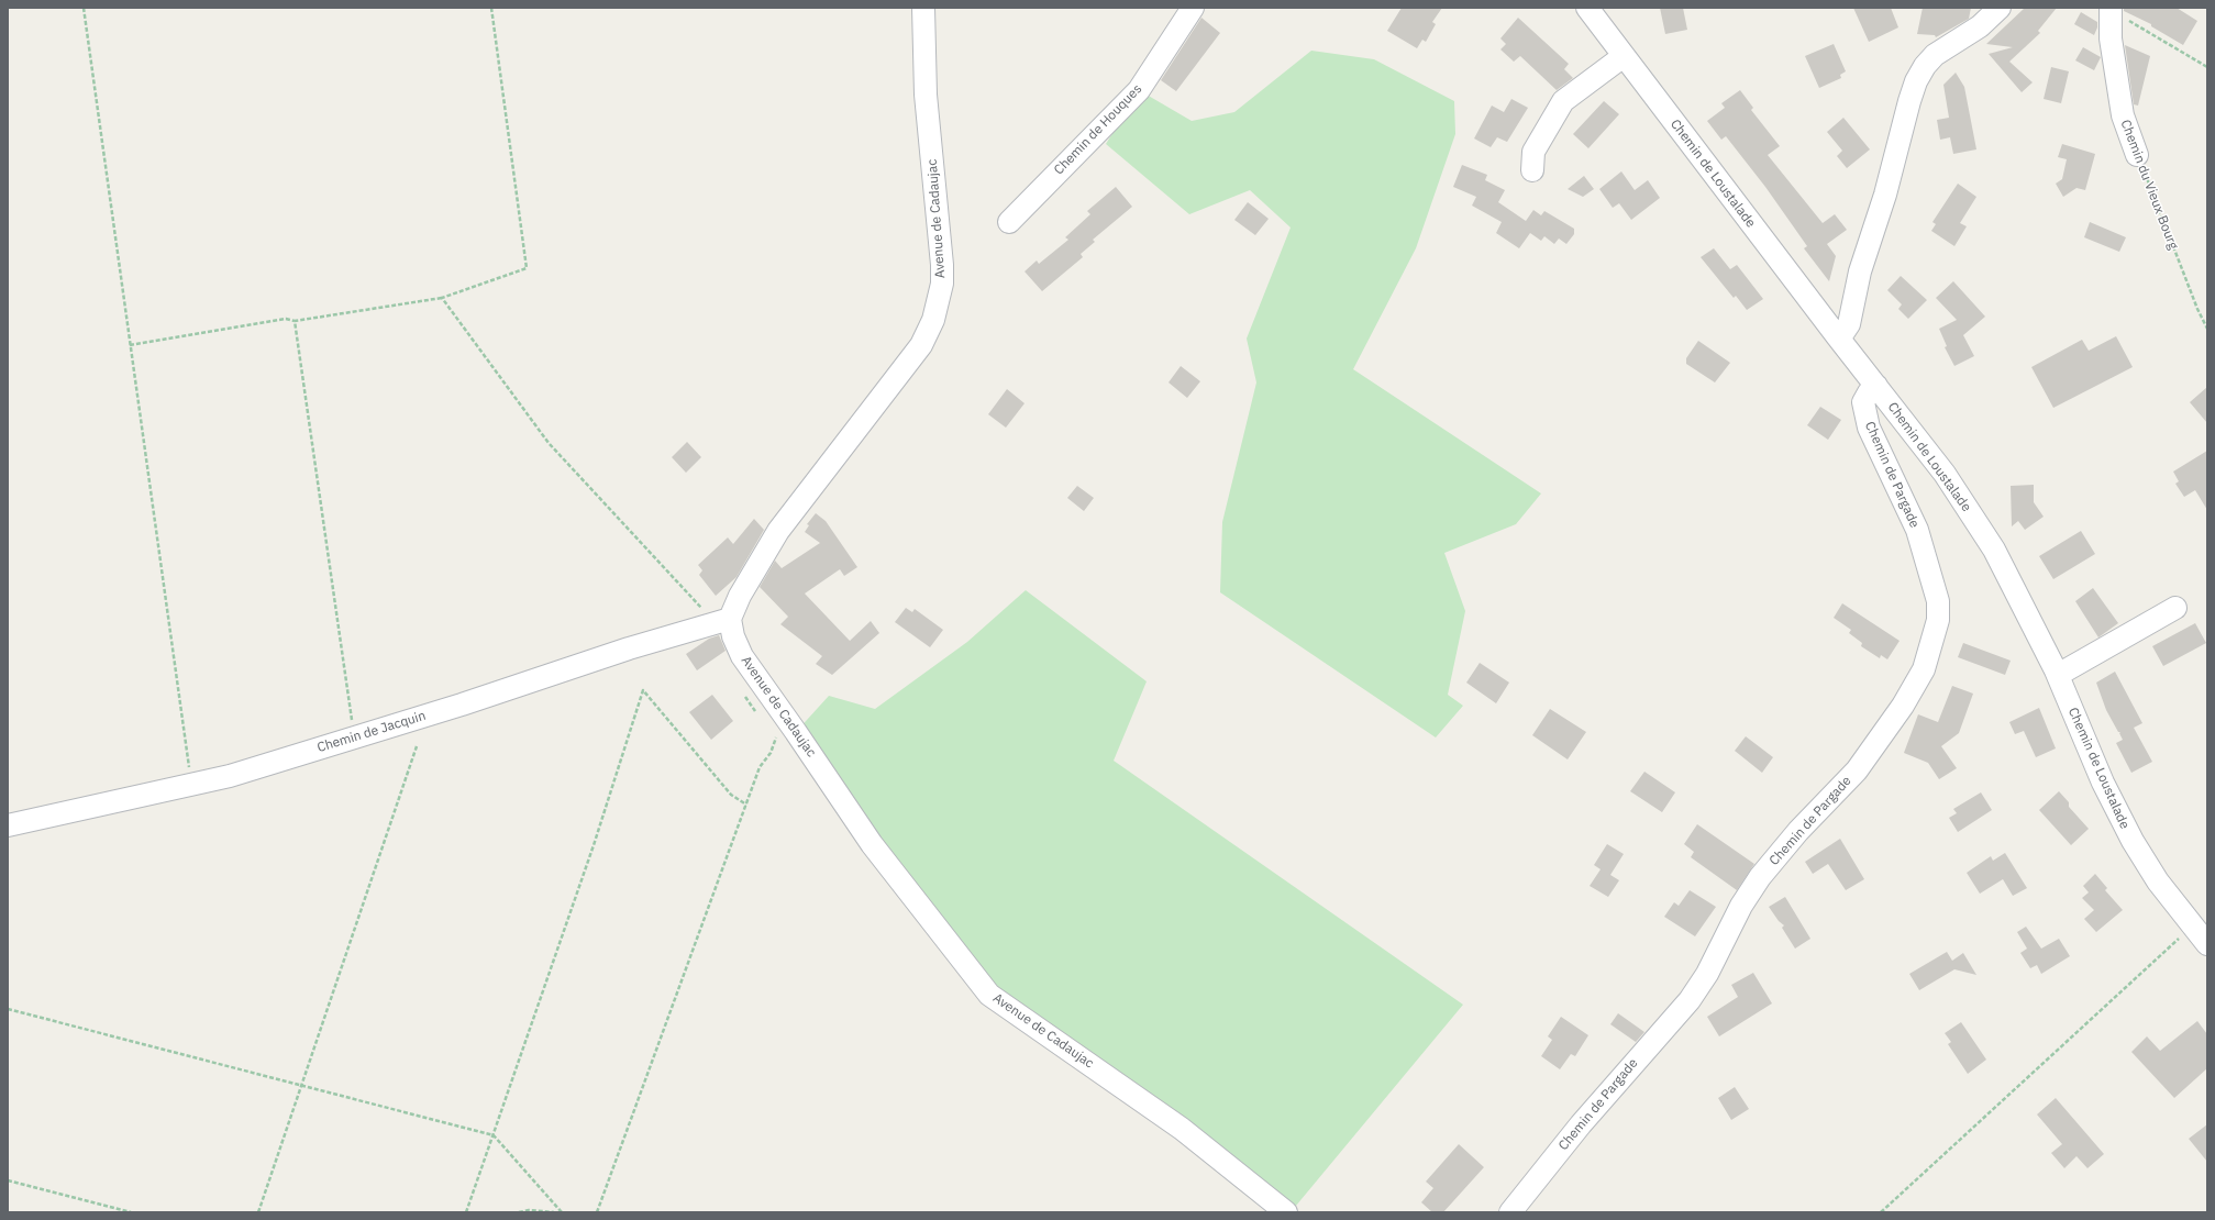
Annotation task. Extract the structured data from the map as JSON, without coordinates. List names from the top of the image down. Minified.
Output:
{"streets":{"street":["Chemin de Houques","Chemin de Loustalade","Chemin du Vieux Bourg","Avenue de Cadaujac","Chemin de Pargade","Chemin de Jacquin"]},"crossings":[["Chemin de Loustalade","Chemin de Pargade"],["Avenue de Cadaujac","Chemin de Jacquin"]]}
